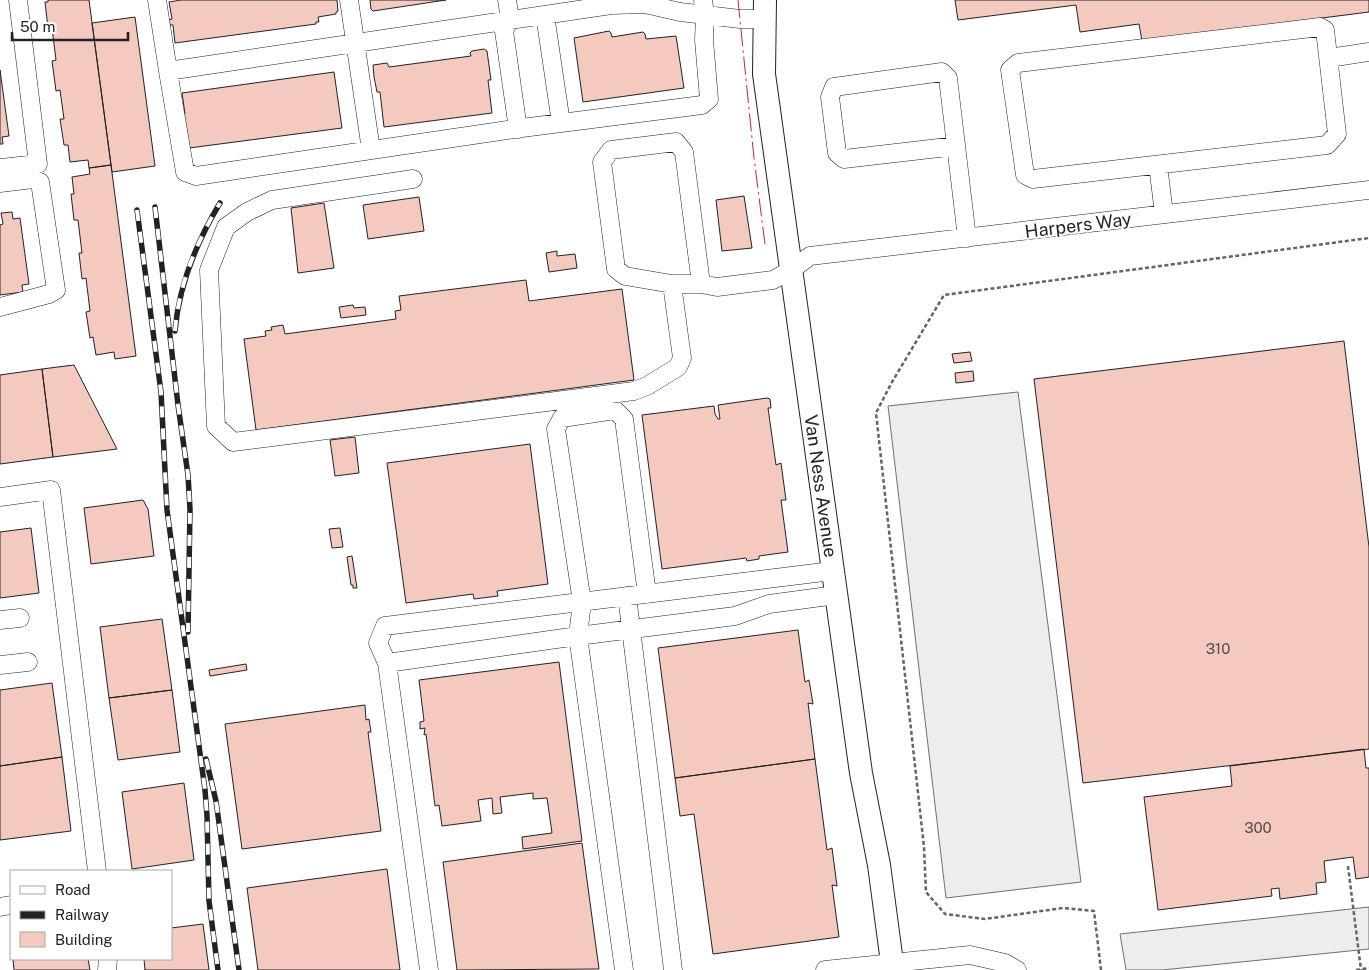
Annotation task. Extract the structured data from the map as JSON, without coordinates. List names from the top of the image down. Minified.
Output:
{"streets":{"main road":["Van Ness Avenue"],"street":["Harpers Way"]},"crossings":[["Harpers Way","Van Ness Avenue"]],"house_numbers":["310","300"],"legend":["Road","Railway","Building"],"scale_bar":"50 m"}
